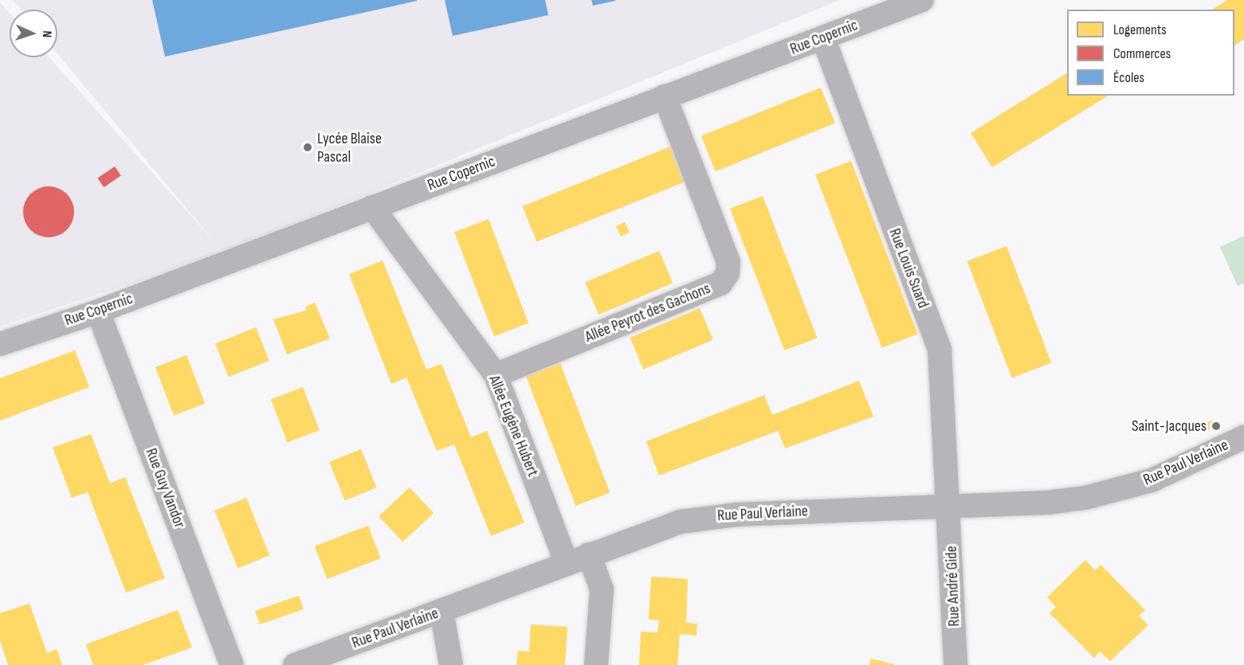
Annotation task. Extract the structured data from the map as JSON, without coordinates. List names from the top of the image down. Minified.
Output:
{"streets":{"street":["Rue Copernic","Rue Louis Suard","Allée Peyrot des Gachons","Allée Eugène Hubert","Rue Paul Verlaine","Rue Guy Vandor","Rue André Gide"]},"crossings":[["Rue Copernic","Rue Louis Suard"],["Rue Copernic","Allée Peyrot des Gachons"],["Rue Copernic","Allée Eugène Hubert"],["Rue Copernic","Rue Guy Vandor"],["Rue Louis Suard","Rue Paul Verlaine"],["Rue Louis Suard","Rue André Gide"],["Allée Peyrot des Gachons","Allée Eugène Hubert"],["Allée Eugène Hubert","Rue Paul Verlaine"],["Rue Paul Verlaine","Rue André Gide"]],"places":["Lycée Blaise Pascal","Saint-Jacques"],"legend":["Logements","Commerces","Écoles"],"north":"right"}
